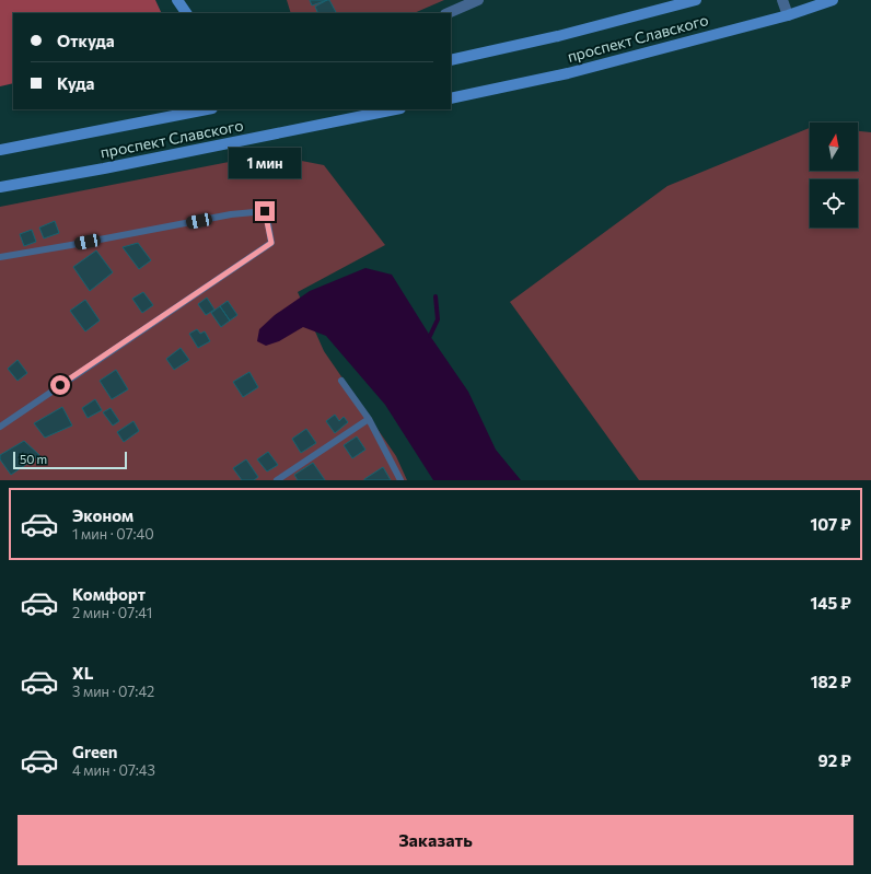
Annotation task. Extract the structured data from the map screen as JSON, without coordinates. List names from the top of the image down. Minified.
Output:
{"streets":{"main road":["проспект Славского"]},"scale_bar":"50 m","north":"top","page":{"banner":["Откуда","Куда"],"bubble":"1 мин","scale":"50 m","list":[{"name":"Эконом","note":"1 мин · 07:40","value":"107 ₽"},{"name":"Комфорт","note":"2 мин · 07:41","value":"145 ₽"},{"name":"XL","note":"3 мин · 07:42","value":"182 ₽"},{"name":"Green","note":"4 мин · 07:43","value":"92 ₽"}],"buttons":"Заказать"}}
